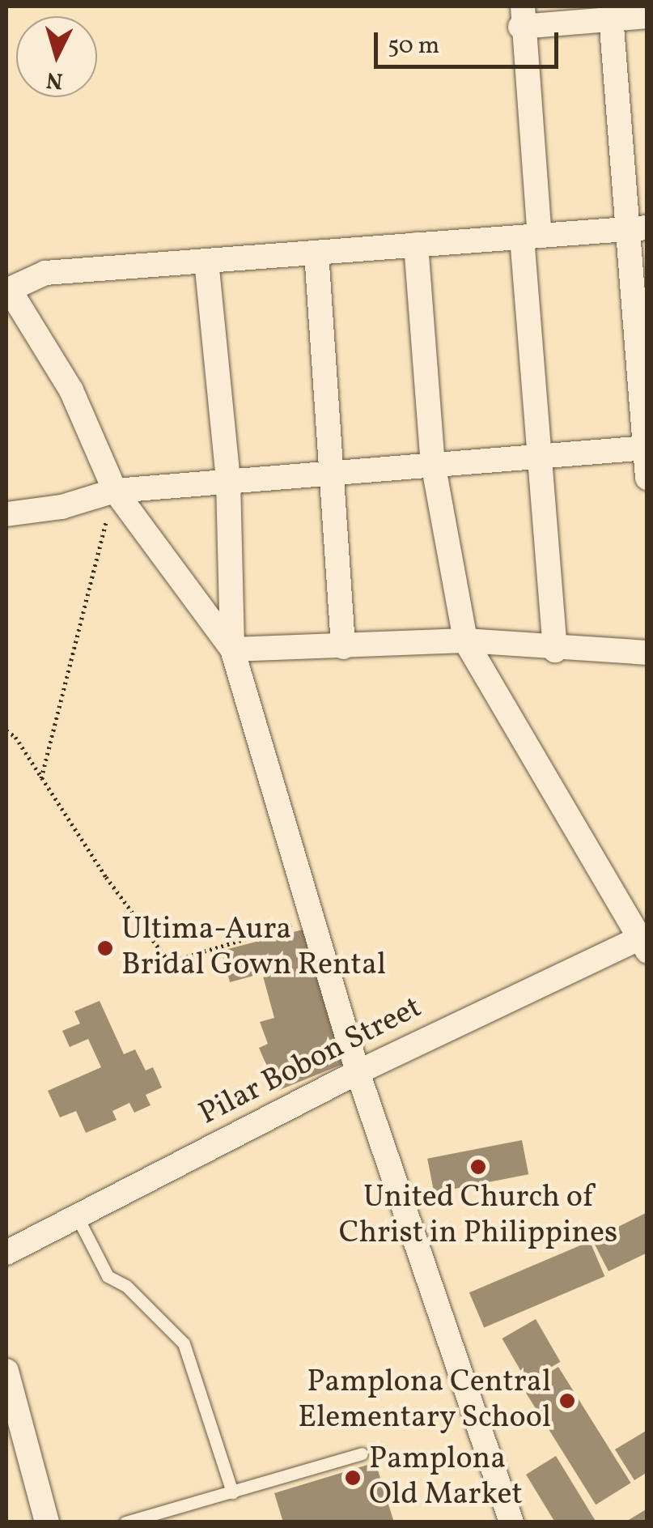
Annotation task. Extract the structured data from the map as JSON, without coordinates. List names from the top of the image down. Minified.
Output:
{"streets":{"street":["Pilar Bobon Street"]},"places":["Ultima-Aura Bridal Gown Rental","United Church of Christ in Philippines","Pamplona Central Elementary School","Pamplona Old Market"],"scale_bar":"50 m","north":"bottom"}
